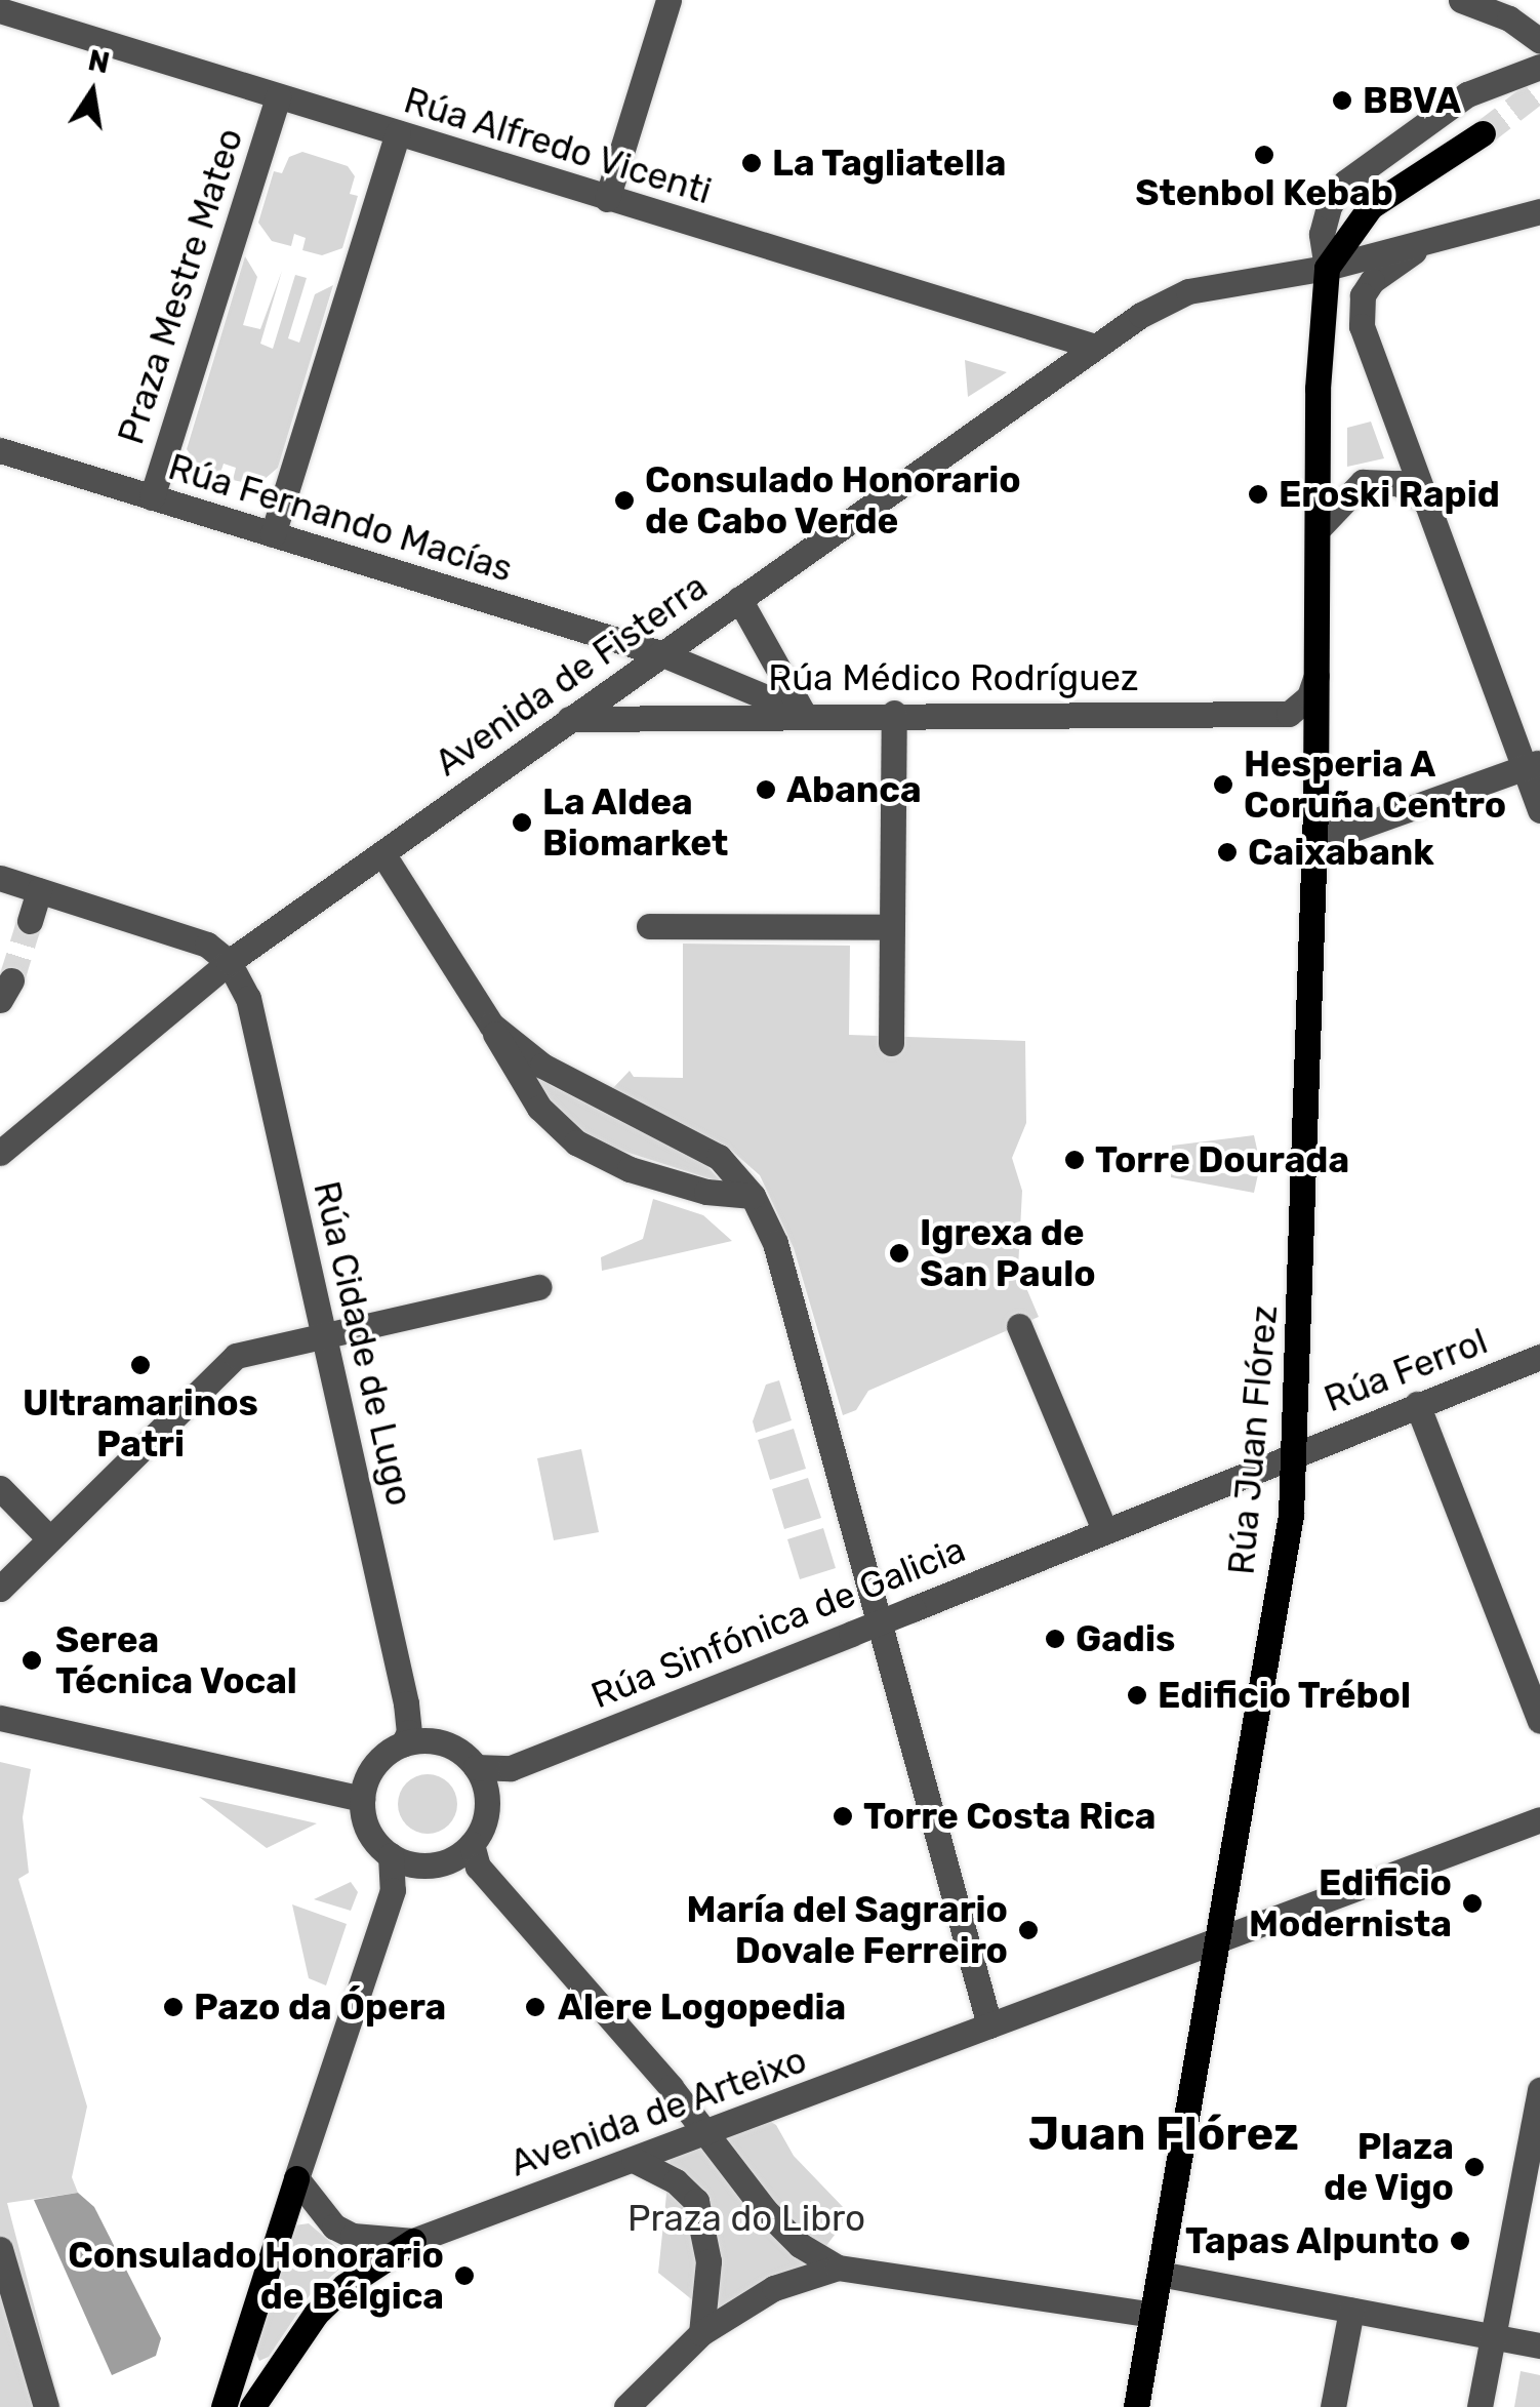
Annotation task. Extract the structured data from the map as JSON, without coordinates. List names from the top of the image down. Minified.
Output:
{"streets":{"main road":["Rúa Juan Flórez","Avenida de Arteixo"],"street":["Rúa Alfredo Vicenti","Praza Mestre Mateo","Rúa Fernando Macías","Avenida de Fisterra","Rúa Médico Rodríguez","Rúa Cidade de Lugo","Rúa Ferrol","Rúa Sinfónica de Galicia"]},"crossings":[["Rúa Alfredo Vicenti","Praza Mestre Mateo"],["Rúa Alfredo Vicenti","Avenida de Fisterra"],["Praza Mestre Mateo","Rúa Fernando Macías"],["Rúa Fernando Macías","Avenida de Fisterra"],["Rúa Fernando Macías","Rúa Médico Rodríguez"],["Avenida de Fisterra","Rúa Médico Rodríguez"],["Avenida de Fisterra","Rúa Cidade de Lugo"],["Avenida de Fisterra","Rúa Juan Flórez"],["Rúa Médico Rodríguez","Rúa Juan Flórez"],["Rúa Cidade de Lugo","Rúa Sinfónica de Galicia"],["Rúa Ferrol","Rúa Juan Flórez"],["Rúa Ferrol","Rúa Sinfónica de Galicia"],["Rúa Juan Flórez","Rúa Sinfónica de Galicia"],["Rúa Juan Flórez","Avenida de Arteixo"]],"districts":["Juan Flórez"],"parks":["Praza do Libro"],"places":["BBVA","Stenbol Kebab","La Tagliatella","Eroski Rapid","Consulado Honorario de Cabo Verde","Hesperia A Coruña Centro","Abanca","La Aldea Biomarket","Caixabank","Torre Dourada","Igrexa de San Paulo","Ultramarinos Patri","Gadis","Serea Técnica Vocal","Edificio Trébol","Torre Costa Rica","Edificio Modernista","María del Sagrario Dovale Ferreiro","Pazo da Ópera","Alere Logopedia","Plaza de Vigo","Tapas Alpunto","Consulado Honorario de Bélgica"],"north":"top"}
